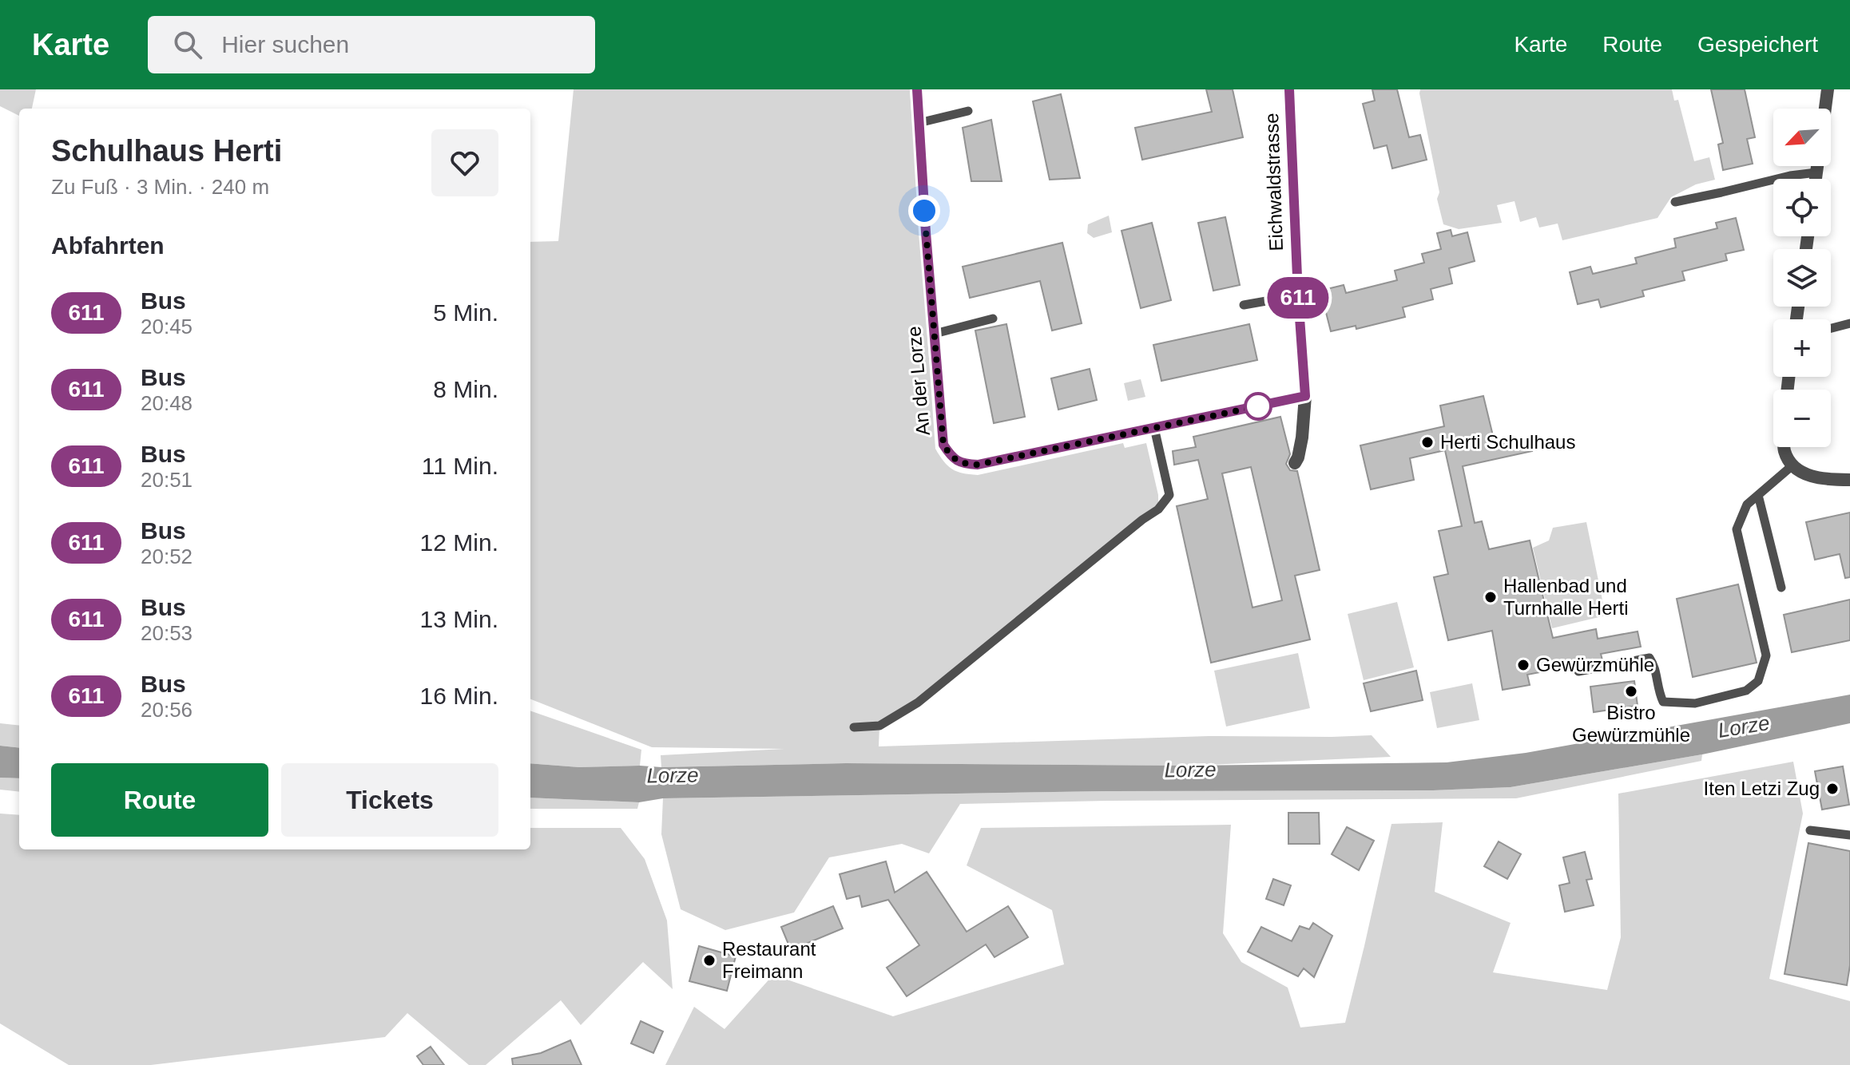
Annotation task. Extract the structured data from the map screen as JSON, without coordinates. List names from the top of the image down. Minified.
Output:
{"streets":{"street":["Eichwaldstrasse","An der Lorze"]},"crossings":[["Eichwaldstrasse","An der Lorze"]],"water":["Lorze"],"places":["Herti Schulhaus","Hallenbad und Turnhalle Herti","Gewürzmühle","Bistro Gewürzmühle","Iten Letzi Zug","Restaurant Freimann"],"lines":["bus line 611"],"north":"bottom left","page":{"header":"Karte","search":"Hier suchen","nav":["Karte","Route","Gespeichert"],"on_map":"611","map_buttons":["+","−"],"heading":[["Schulhaus Herti","Zu Fuß · 3 Min. · 240 m"],"Abfahrten"],"list":[{"mark":"611","name":"Bus","note":"20:45","value":"5 Min."},{"mark":"611","name":"Bus","note":"20:48","value":"8 Min."},{"mark":"611","name":"Bus","note":"20:51","value":"11 Min."},{"mark":"611","name":"Bus","note":"20:52","value":"12 Min."},{"mark":"611","name":"Bus","note":"20:53","value":"13 Min."},{"mark":"611","name":"Bus","note":"20:56","value":"16 Min."}],"buttons":["Route","Tickets"]}}
